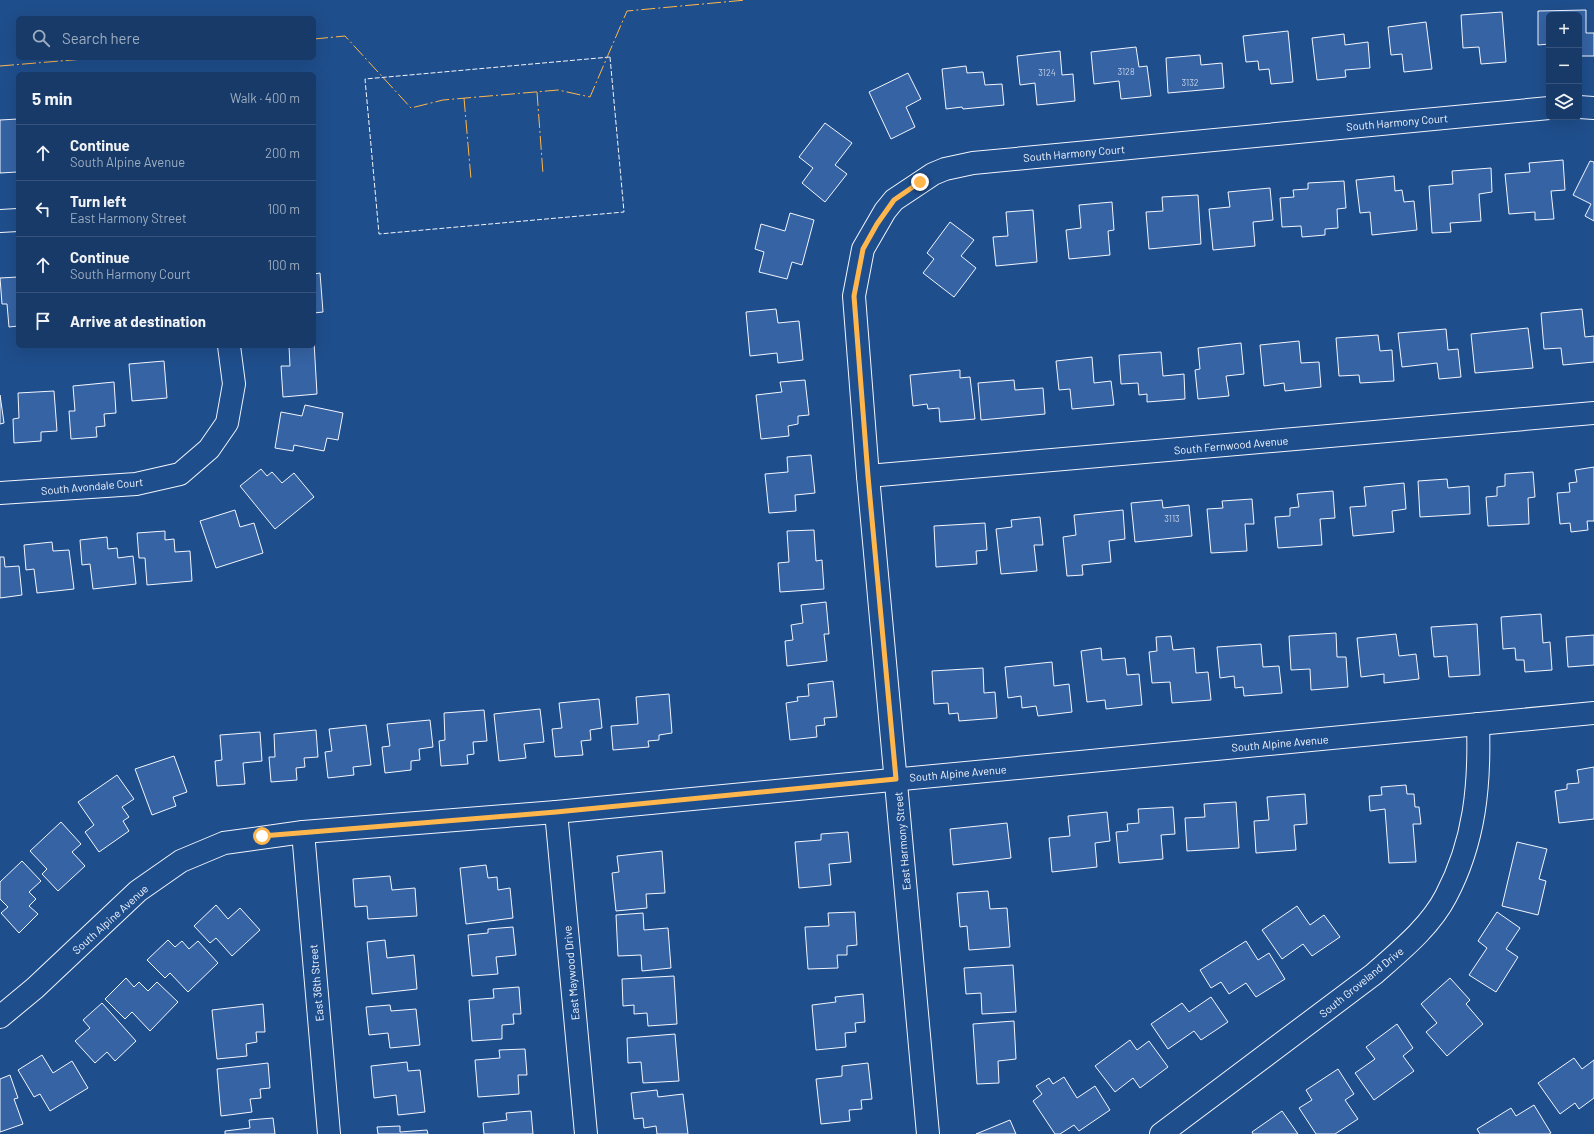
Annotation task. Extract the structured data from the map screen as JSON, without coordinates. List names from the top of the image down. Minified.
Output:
{"streets":{"street":["South Harmony Court","South Fernwood Avenue","South Avondale Court","South Alpine Avenue","East Harmony Street","East Maywood Drive","South Groveland Drive","East 36th Street"]},"crossings":[["South Harmony Court","South Fernwood Avenue"],["South Harmony Court","East Harmony Street"],["South Fernwood Avenue","East Harmony Street"],["South Alpine Avenue","East Harmony Street"],["South Alpine Avenue","East Maywood Drive"],["South Alpine Avenue","South Groveland Drive"],["South Alpine Avenue","East 36th Street"]],"house_numbers":["3128","3124","3132","3113"],"page":{"map_buttons":["+","−"],"search":"Search here","heading":["5 min","Walk · 400 m"],"list":[["Continue","South Alpine Avenue","200 m"],["Turn left","East Harmony Street","100 m"],["Continue","South Harmony Court","100 m"],"Arrive at destination"]}}
